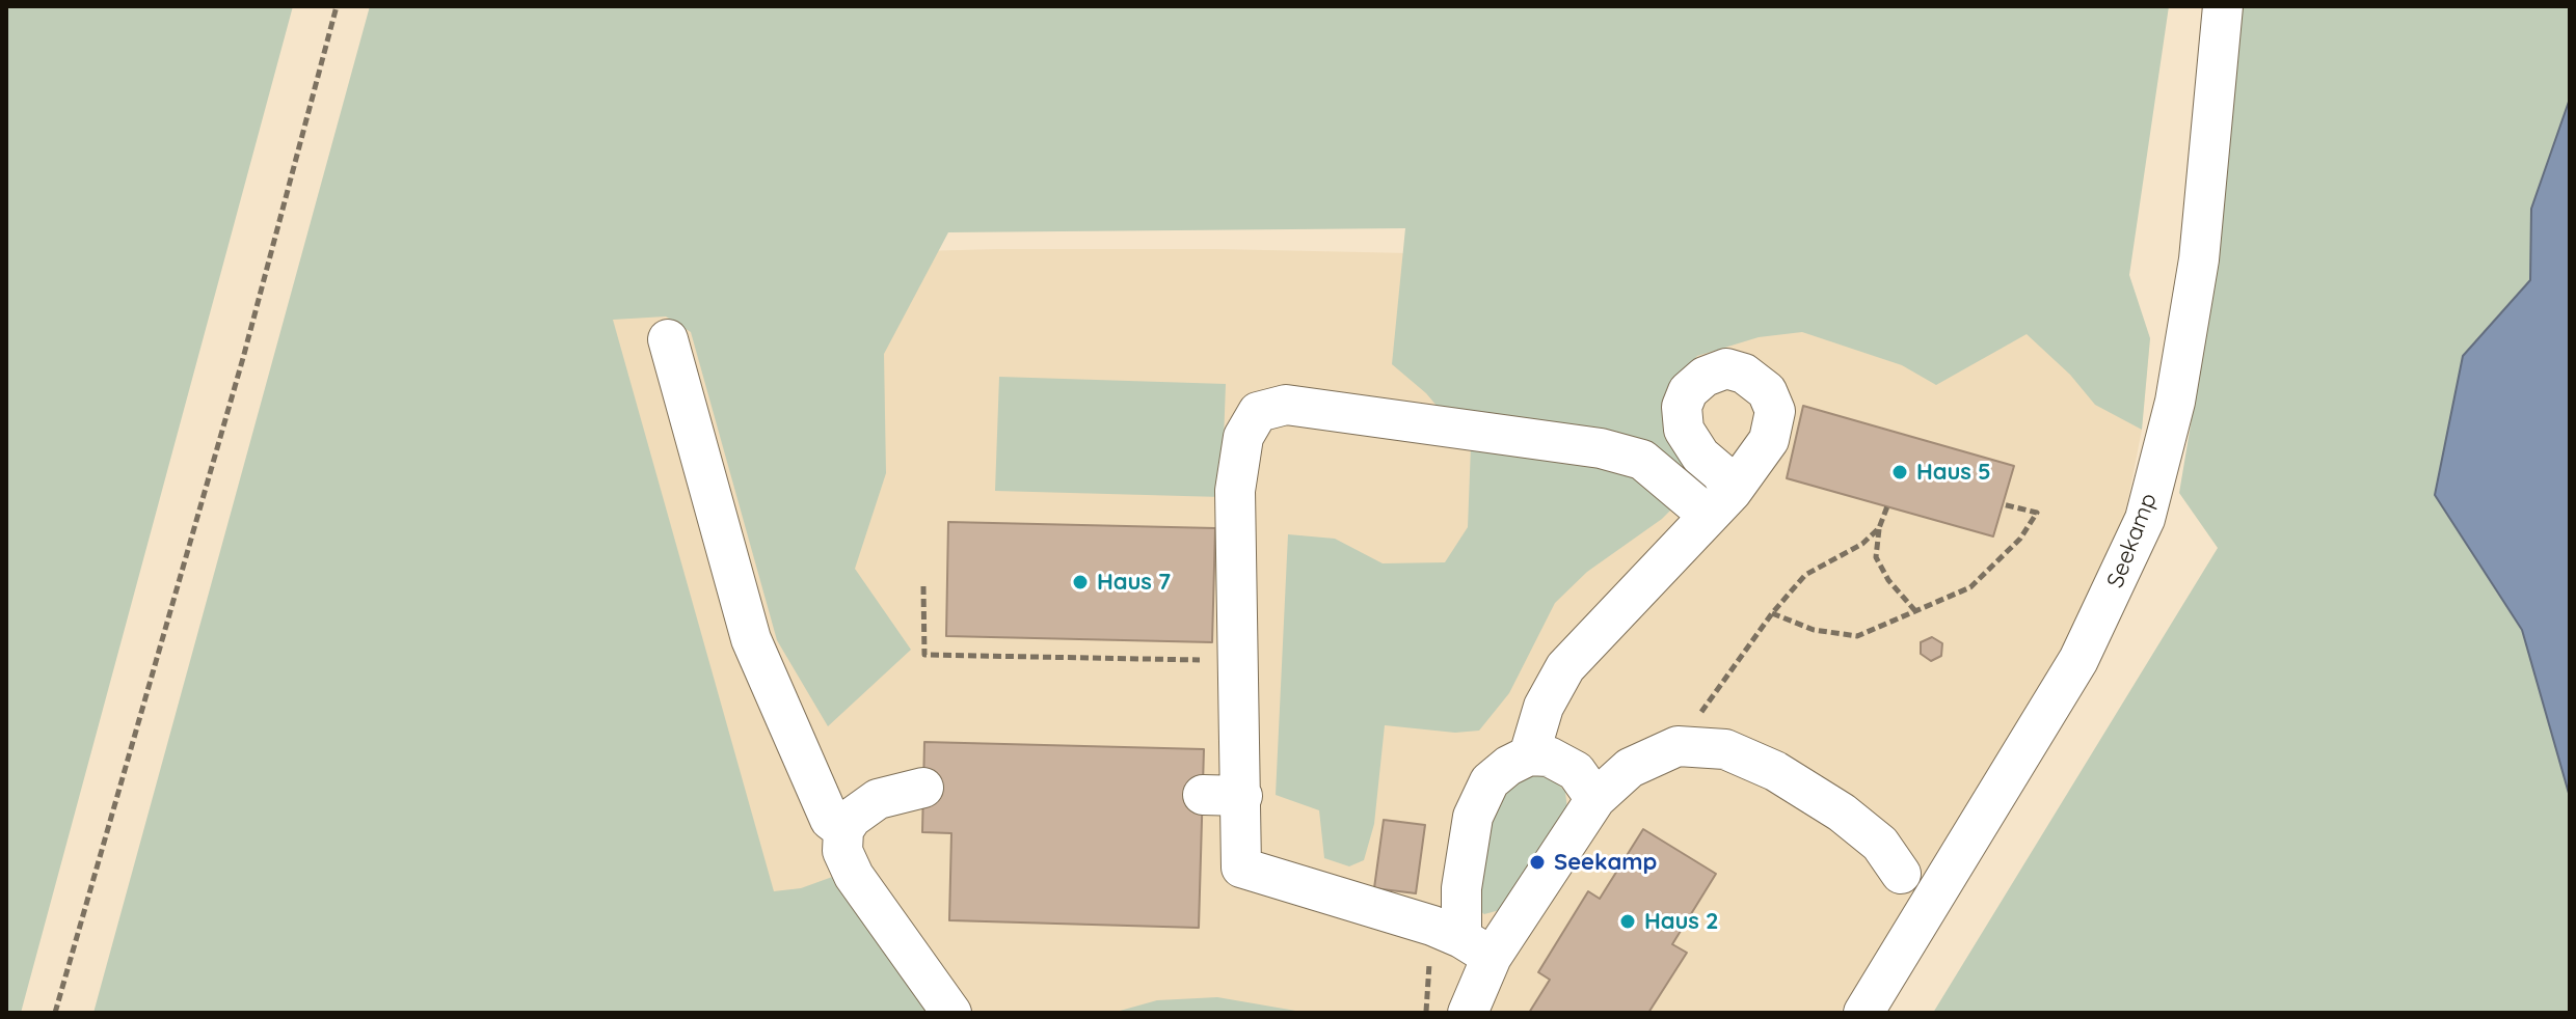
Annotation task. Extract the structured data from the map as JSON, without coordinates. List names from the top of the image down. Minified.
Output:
{"streets":{"street":["Seekamp"]},"places":["Haus 5","Haus 7","Seekamp","Haus 2"]}
